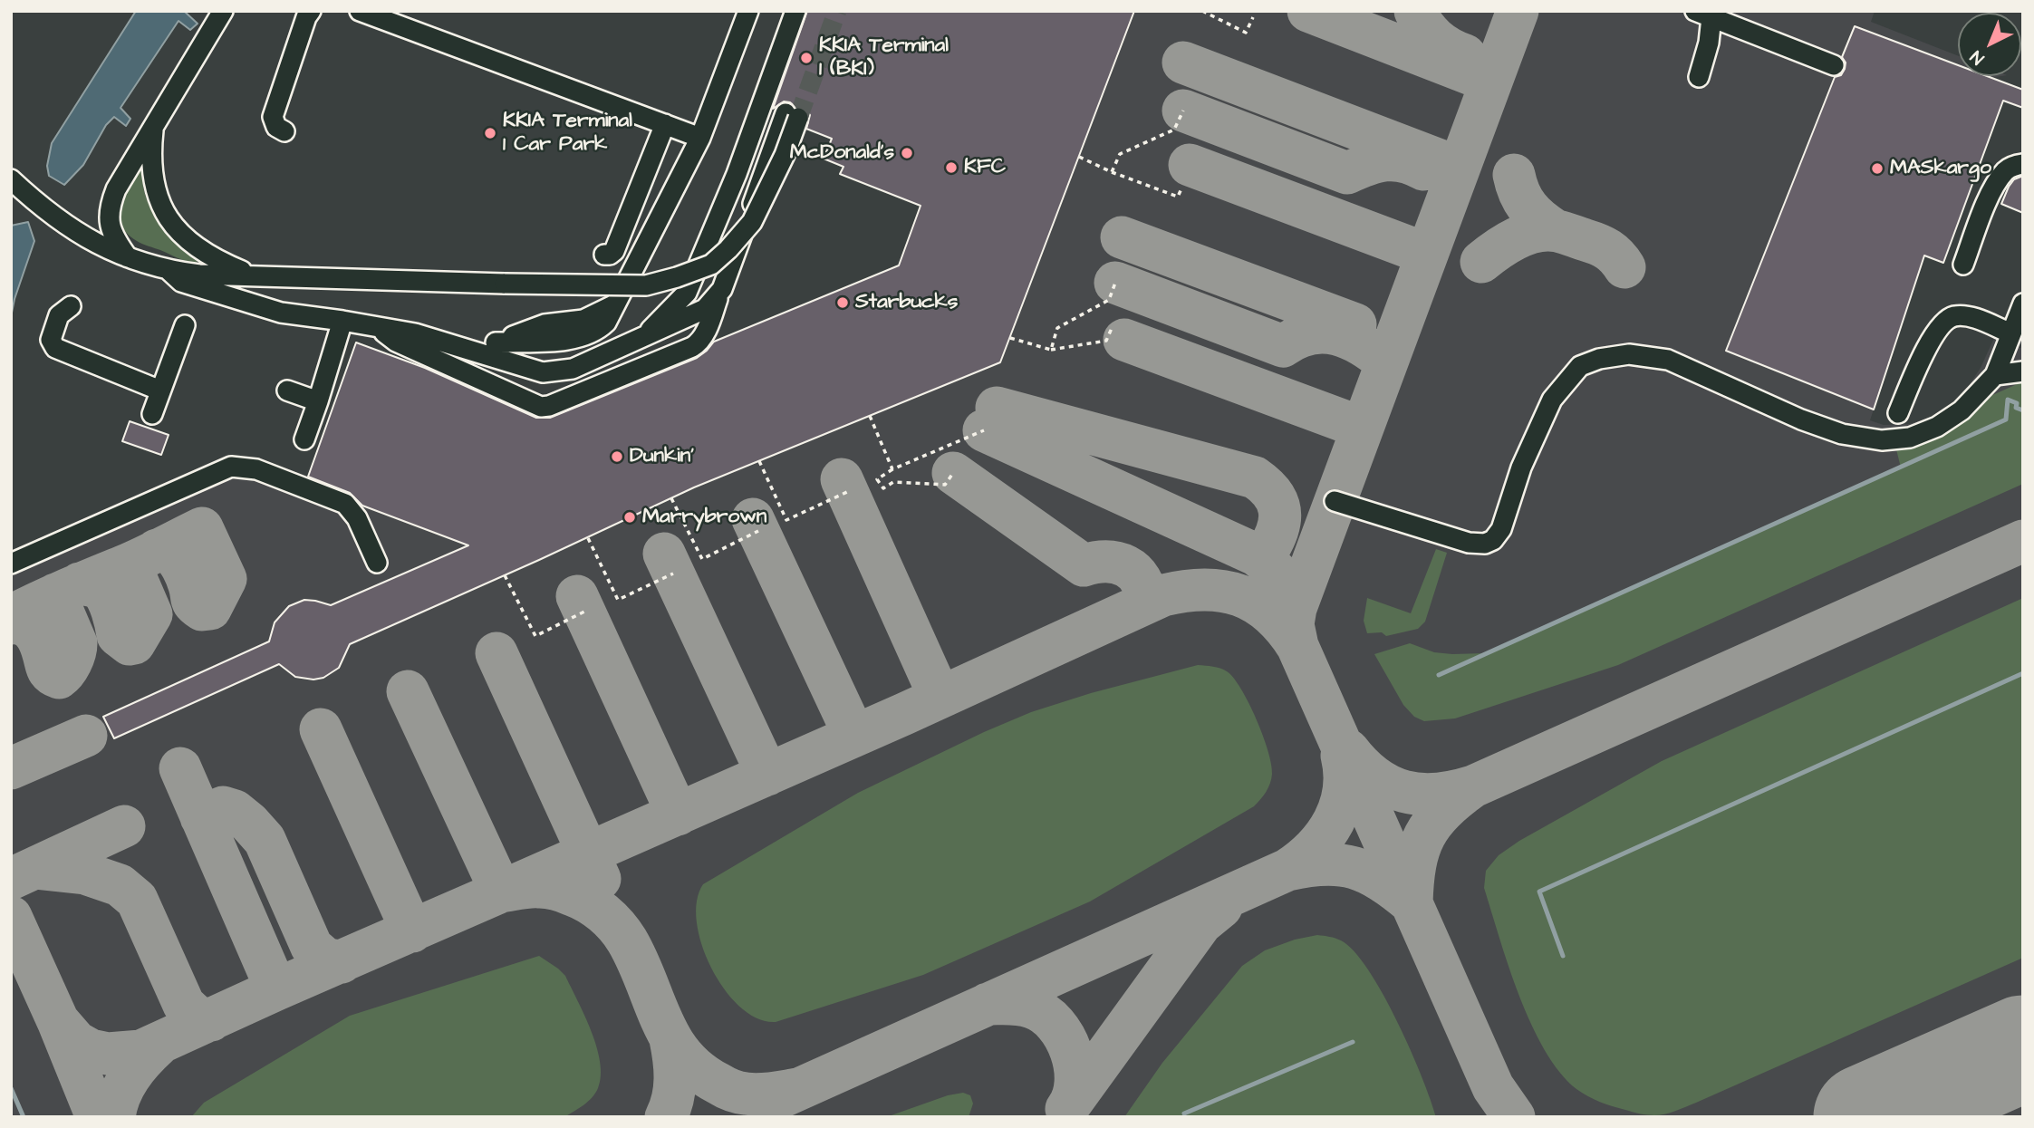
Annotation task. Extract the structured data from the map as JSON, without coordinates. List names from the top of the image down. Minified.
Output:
{"places":["KKIA Terminal 1 (BKI)","KKIA Terminal 1 Car Park","McDonald's","KFC","MASkargo","Starbucks","Dunkin'","Marrybrown"],"north":"bottom left"}
